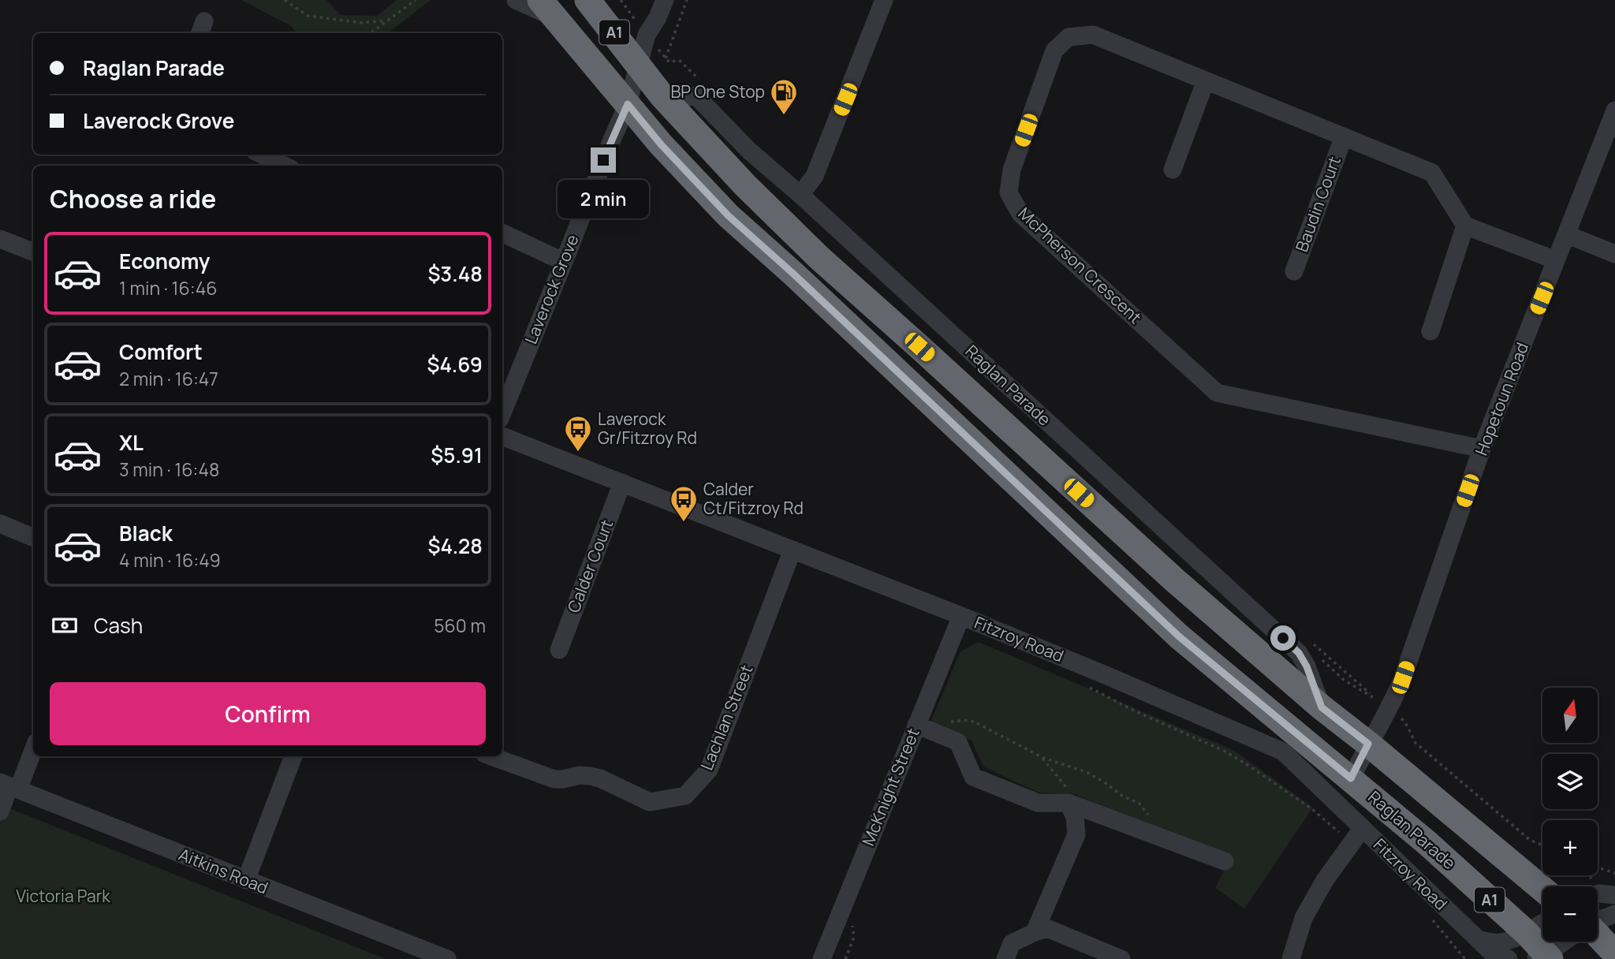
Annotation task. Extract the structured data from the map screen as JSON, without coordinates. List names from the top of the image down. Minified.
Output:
{"streets":{"highway":["A1","Raglan Parade"],"street":["Baudin Court","McPherson Crescent","Laverock Grove","Hopetoun Road","Calder Court","Fitzroy Road","Lachlan Street","McKnight Street","Aitkins Road"]},"crossings":[["Baudin Court","McPherson Crescent"],["McPherson Crescent","Hopetoun Road"],["Laverock Grove","Raglan Parade"],["Raglan Parade","Hopetoun Road"],["Calder Court","Fitzroy Road"],["Fitzroy Road","Lachlan Street"],["Fitzroy Road","McKnight Street"]],"parks":["Victoria Park"],"places":{"fuel station":["BP One Stop"],"bus stop":["Laverock Gr/Fitzroy Rd","Calder Ct/Fitzroy Rd"]},"north":"top","page":{"banner":["Raglan Parade","Laverock Grove"],"heading":"Choose a ride","bubble":"2 min","list":[{"name":"Economy","note":"1 min · 16:46","value":"$3.48"},{"name":"Comfort","note":"2 min · 16:47","value":"$4.69"},{"name":"XL","note":"3 min · 16:48","value":"$5.91"},{"name":"Black","note":"4 min · 16:49","value":"$4.28"}],"pay":["Cash","560 m"],"buttons":"Confirm","map_buttons":["+","−"]}}
